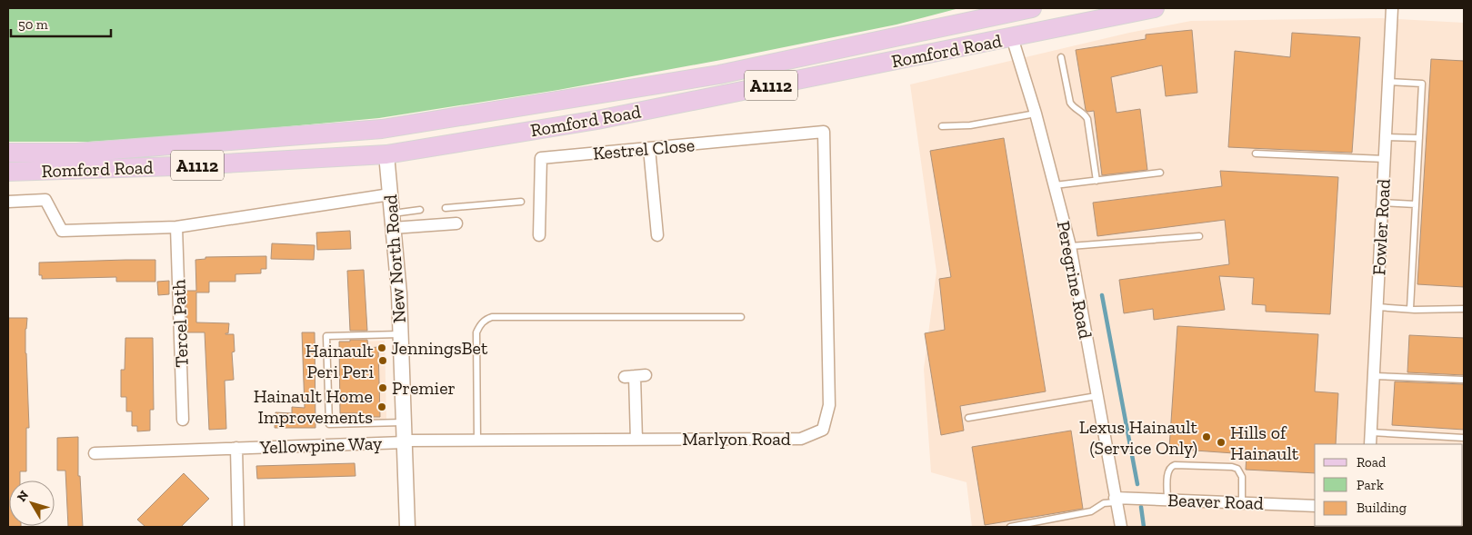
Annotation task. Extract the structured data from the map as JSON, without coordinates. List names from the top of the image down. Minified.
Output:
{"streets":{"main road":["Romford Road","A1112"],"street":["Kestrel Close","Fowler Road","New North Road","Peregrine Road","Tercel Path","Marlyon Road","Yellowpine Way","Beaver Road"]},"crossings":[["Romford Road","New North Road"],["Romford Road","Peregrine Road"],["Romford Road","Tercel Path"],["Kestrel Close","Marlyon Road"],["New North Road","Marlyon Road"],["New North Road","Yellowpine Way"],["Peregrine Road","Beaver Road"],["Marlyon Road","Yellowpine Way"]],"places":["JenningsBet","Hainault Peri Peri","Premier","Hainault Home Improvements","Lexus Hainault (Service Only)","Hills of Hainault"],"legend":["Road","Park","Building"],"scale_bar":"50 m","north":"top left"}
